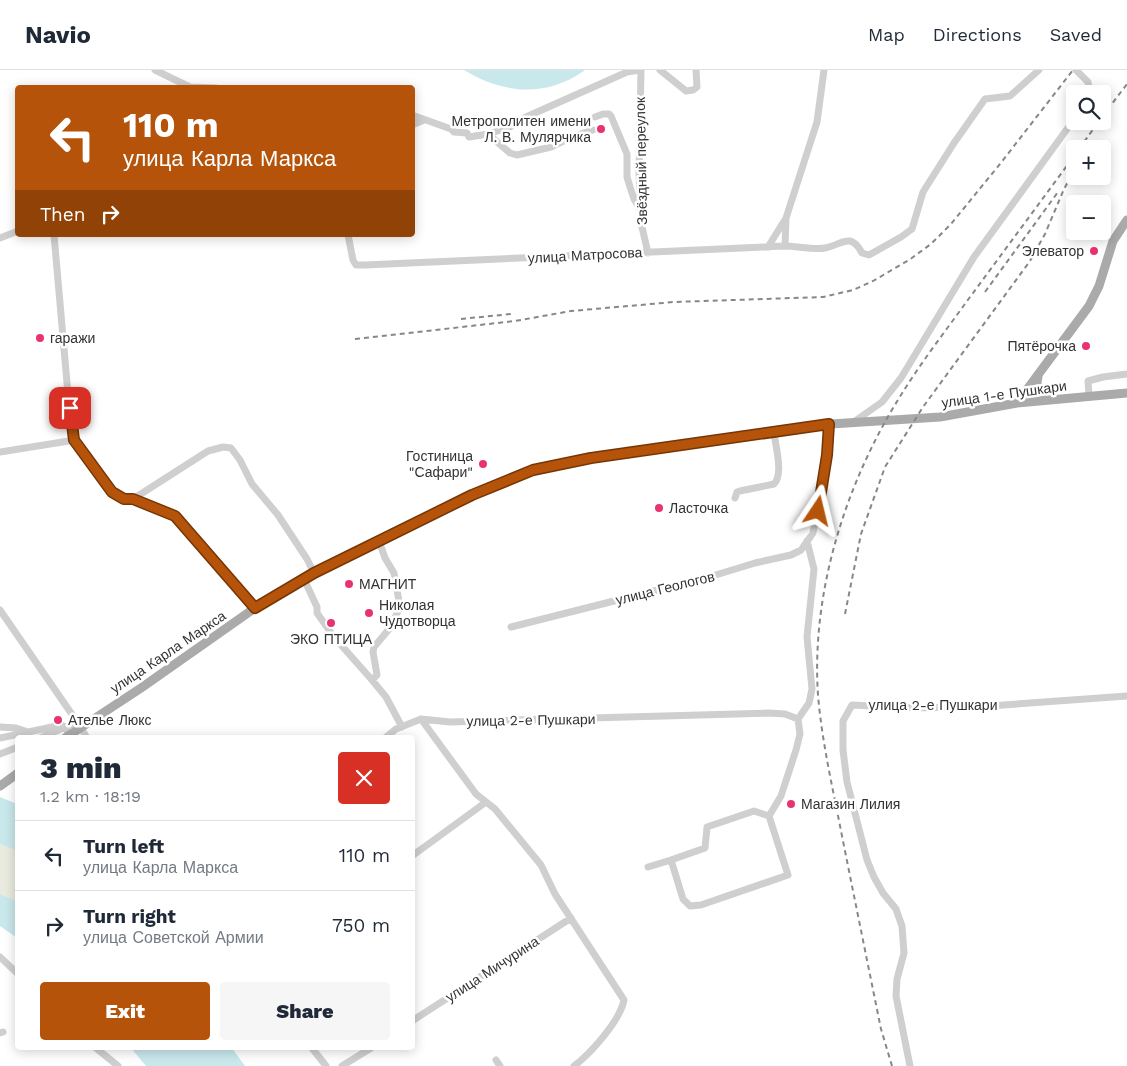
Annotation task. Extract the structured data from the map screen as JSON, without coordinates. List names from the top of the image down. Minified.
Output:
{"streets":{"main road":["улица 1-е Пушкари","улица Карла Маркса"],"street":["Звёздный переулок","улица Матросова","улица Геологов","улица 2-е Пушкари","улица Мичурина"]},"crossings":[["Звёздный переулок","улица Матросова"],["улица 1-е Пушкари","улица Карла Маркса"]],"places":["Метрополитен имени Л. В. Мулярчика","Элеватор","гаражи","Пятёрочка","Гостиница \"Сафари\"","Ласточка","МАГНИТ","Николая Чудотворца","ЭКО ПТИЦА","Ателье Люкс","Магазин Лилия"],"page":{"header":"Navio","nav":["Map","Directions","Saved"],"map_buttons":["+","−"],"turn":["110 m","улица Карла Маркса"],"then":"Then","heading":["3 min","1.2 km · 18:19"],"list":[{"name":"Turn left","note":"улица Карла Маркса","value":"110 m"},{"name":"Turn right","note":"улица Советской Армии","value":"750 m"}],"buttons":["Exit","Share"]}}
